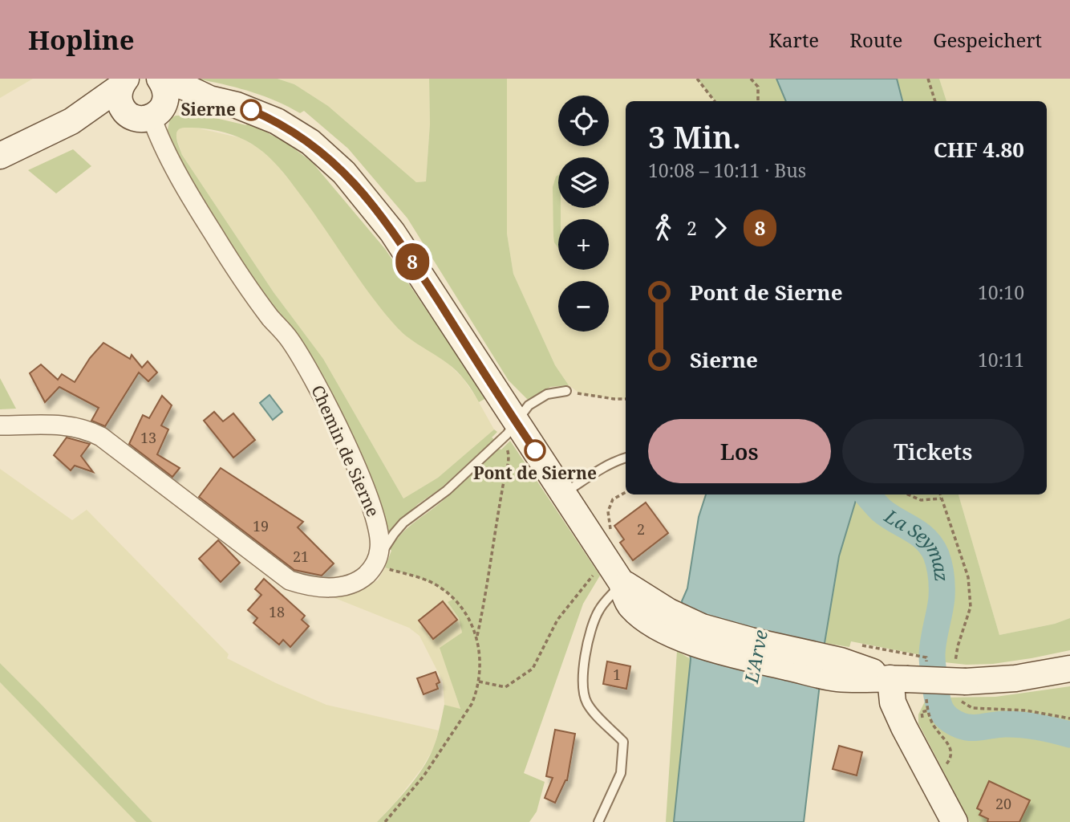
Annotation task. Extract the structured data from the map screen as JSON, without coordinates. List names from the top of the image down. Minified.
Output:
{"streets":{"street":["Chemin de Sierne"]},"water":["La Seymaz","L'Arve"],"places":["Sierne","Pont de Sierne"],"lines":["bus line 8"],"house_numbers":["13","19","2","21","18","1","20"],"page":{"header":"Hopline","nav":["Karte","Route","Gespeichert"],"on_map":"8","map_buttons":["+","−"],"heading":["3 Min.","10:08 – 10:11 · Bus","CHF 4.80"],"legs":["2","8"],"list":[{"name":"Pont de Sierne","value":"10:10"},{"name":"Sierne","value":"10:11"}],"buttons":["Los","Tickets"]}}
